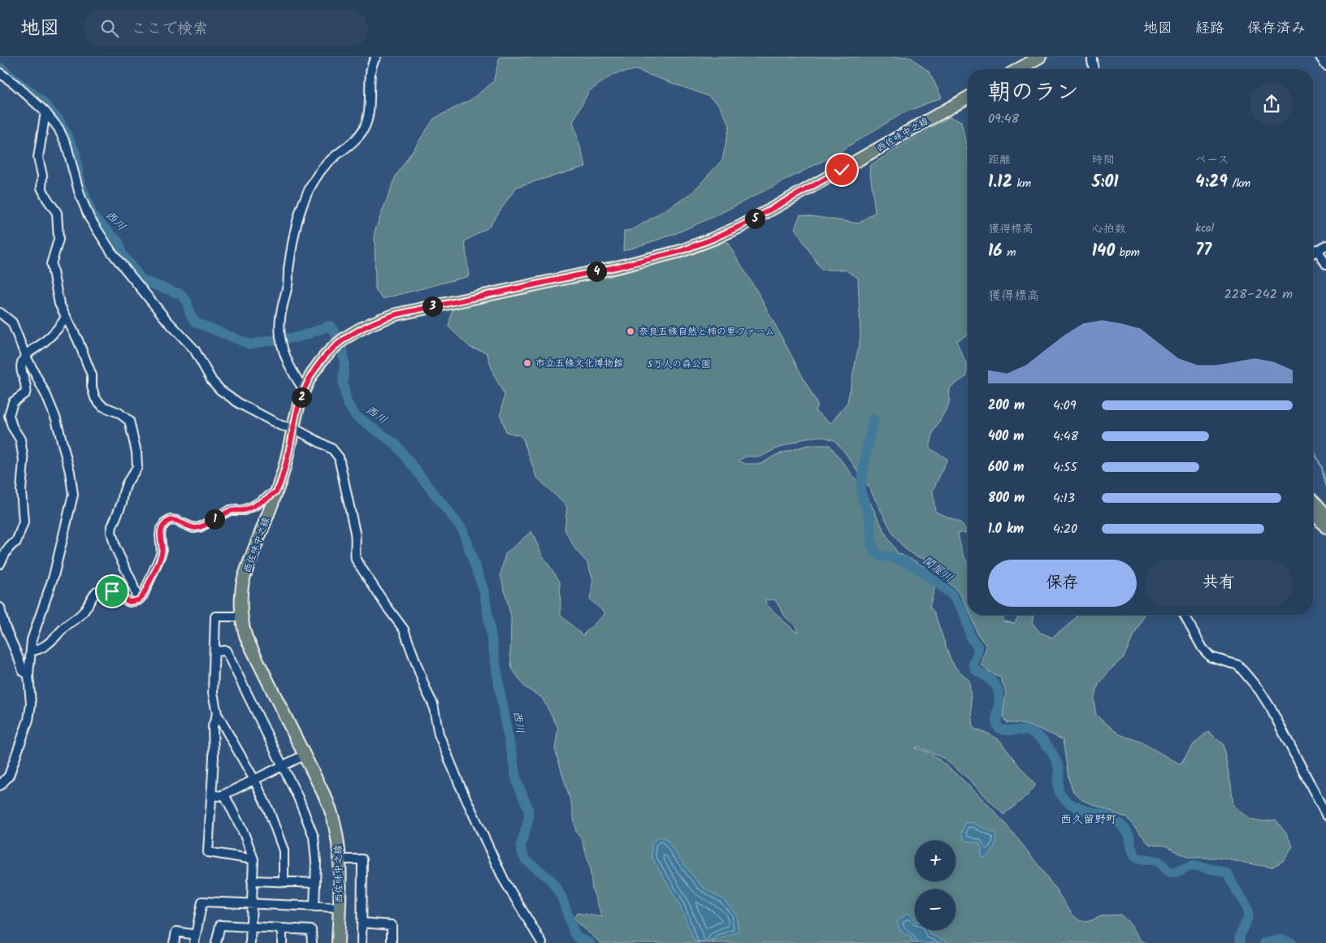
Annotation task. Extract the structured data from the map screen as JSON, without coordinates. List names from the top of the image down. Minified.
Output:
{"streets":{"main road":["西佐味中之線"]},"districts":["西久留野町"],"water":["西川","関屋川"],"parks":["5万人の森公園"],"places":["奈良五條自然と柿の里ファーム","市立五條文化博物館"],"page":{"header":"地図","search":"ここで検索","nav":["地図","経路","保存済み"],"heading":["朝のラン","09:48"],"stats":[["距離","1.12 km"],["時間","5:01"],["ペース","4:29 /km"],["獲得標高","16 m"],["心拍数","140 bpm"],["kcal","77"]],"pins":["5","4","3","2","1"],"chart":["獲得標高","228–242 m"],"list":[{"name":"200 m","note":"4:09"},{"name":"400 m","note":"4:48"},{"name":"600 m","note":"4:55"},{"name":"800 m","note":"4:13"},{"name":"1.0 km","note":"4:20"}],"buttons":["保存","共有"],"map_buttons":["+","−"]}}
